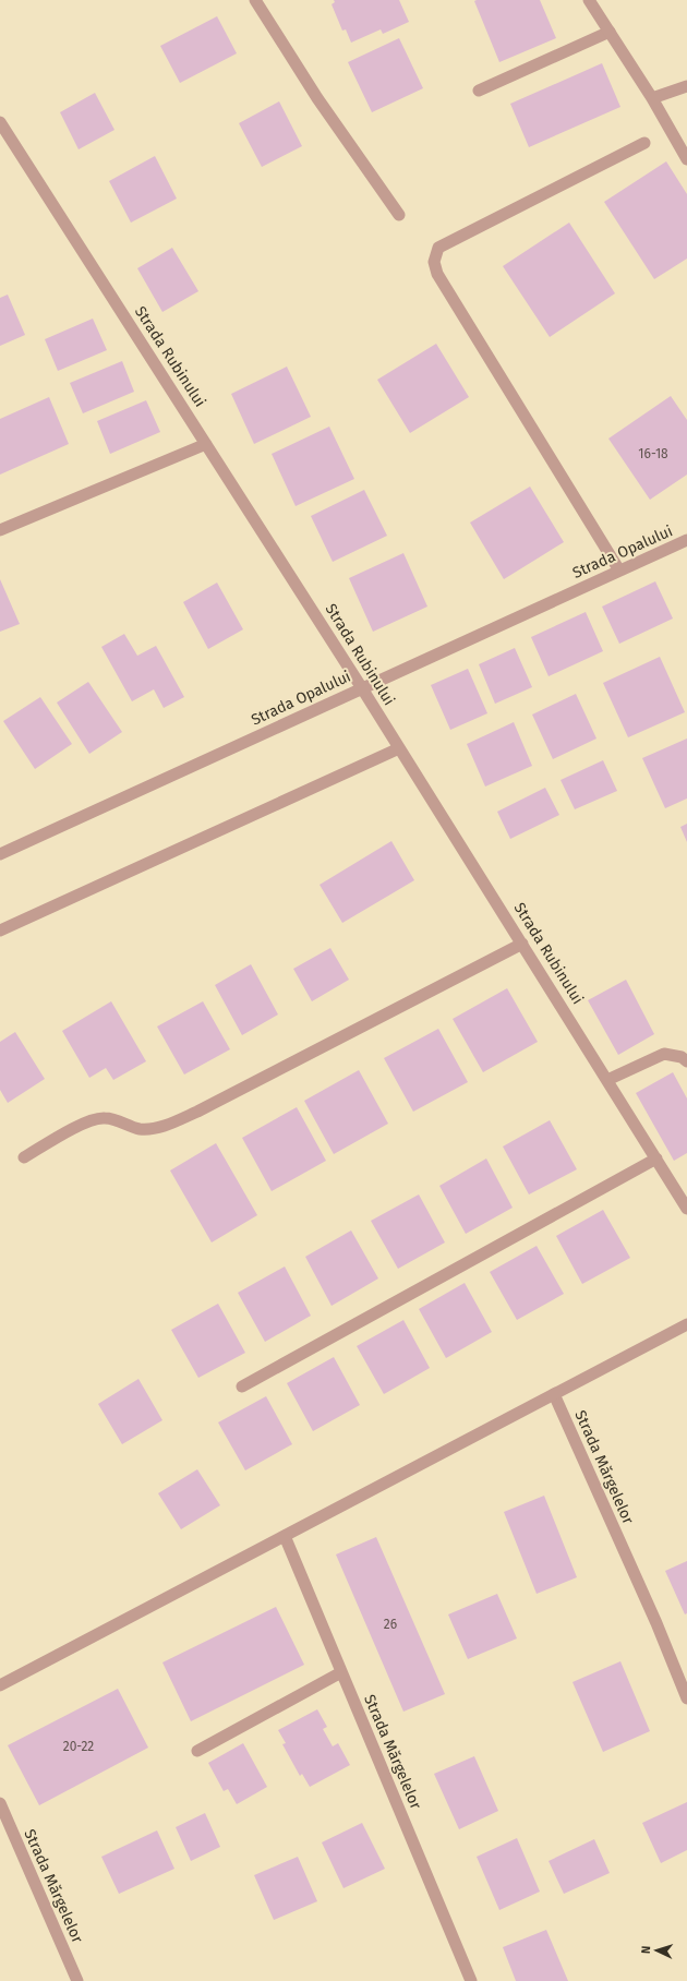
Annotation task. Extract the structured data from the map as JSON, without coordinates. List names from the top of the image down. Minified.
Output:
{"streets":{"street":["Strada Rubinului","Strada Opalului","Strada Mărgelelor"]},"crossings":[["Strada Rubinului","Strada Opalului"]],"house_numbers":["16-18","26","20-22"],"north":"left"}
